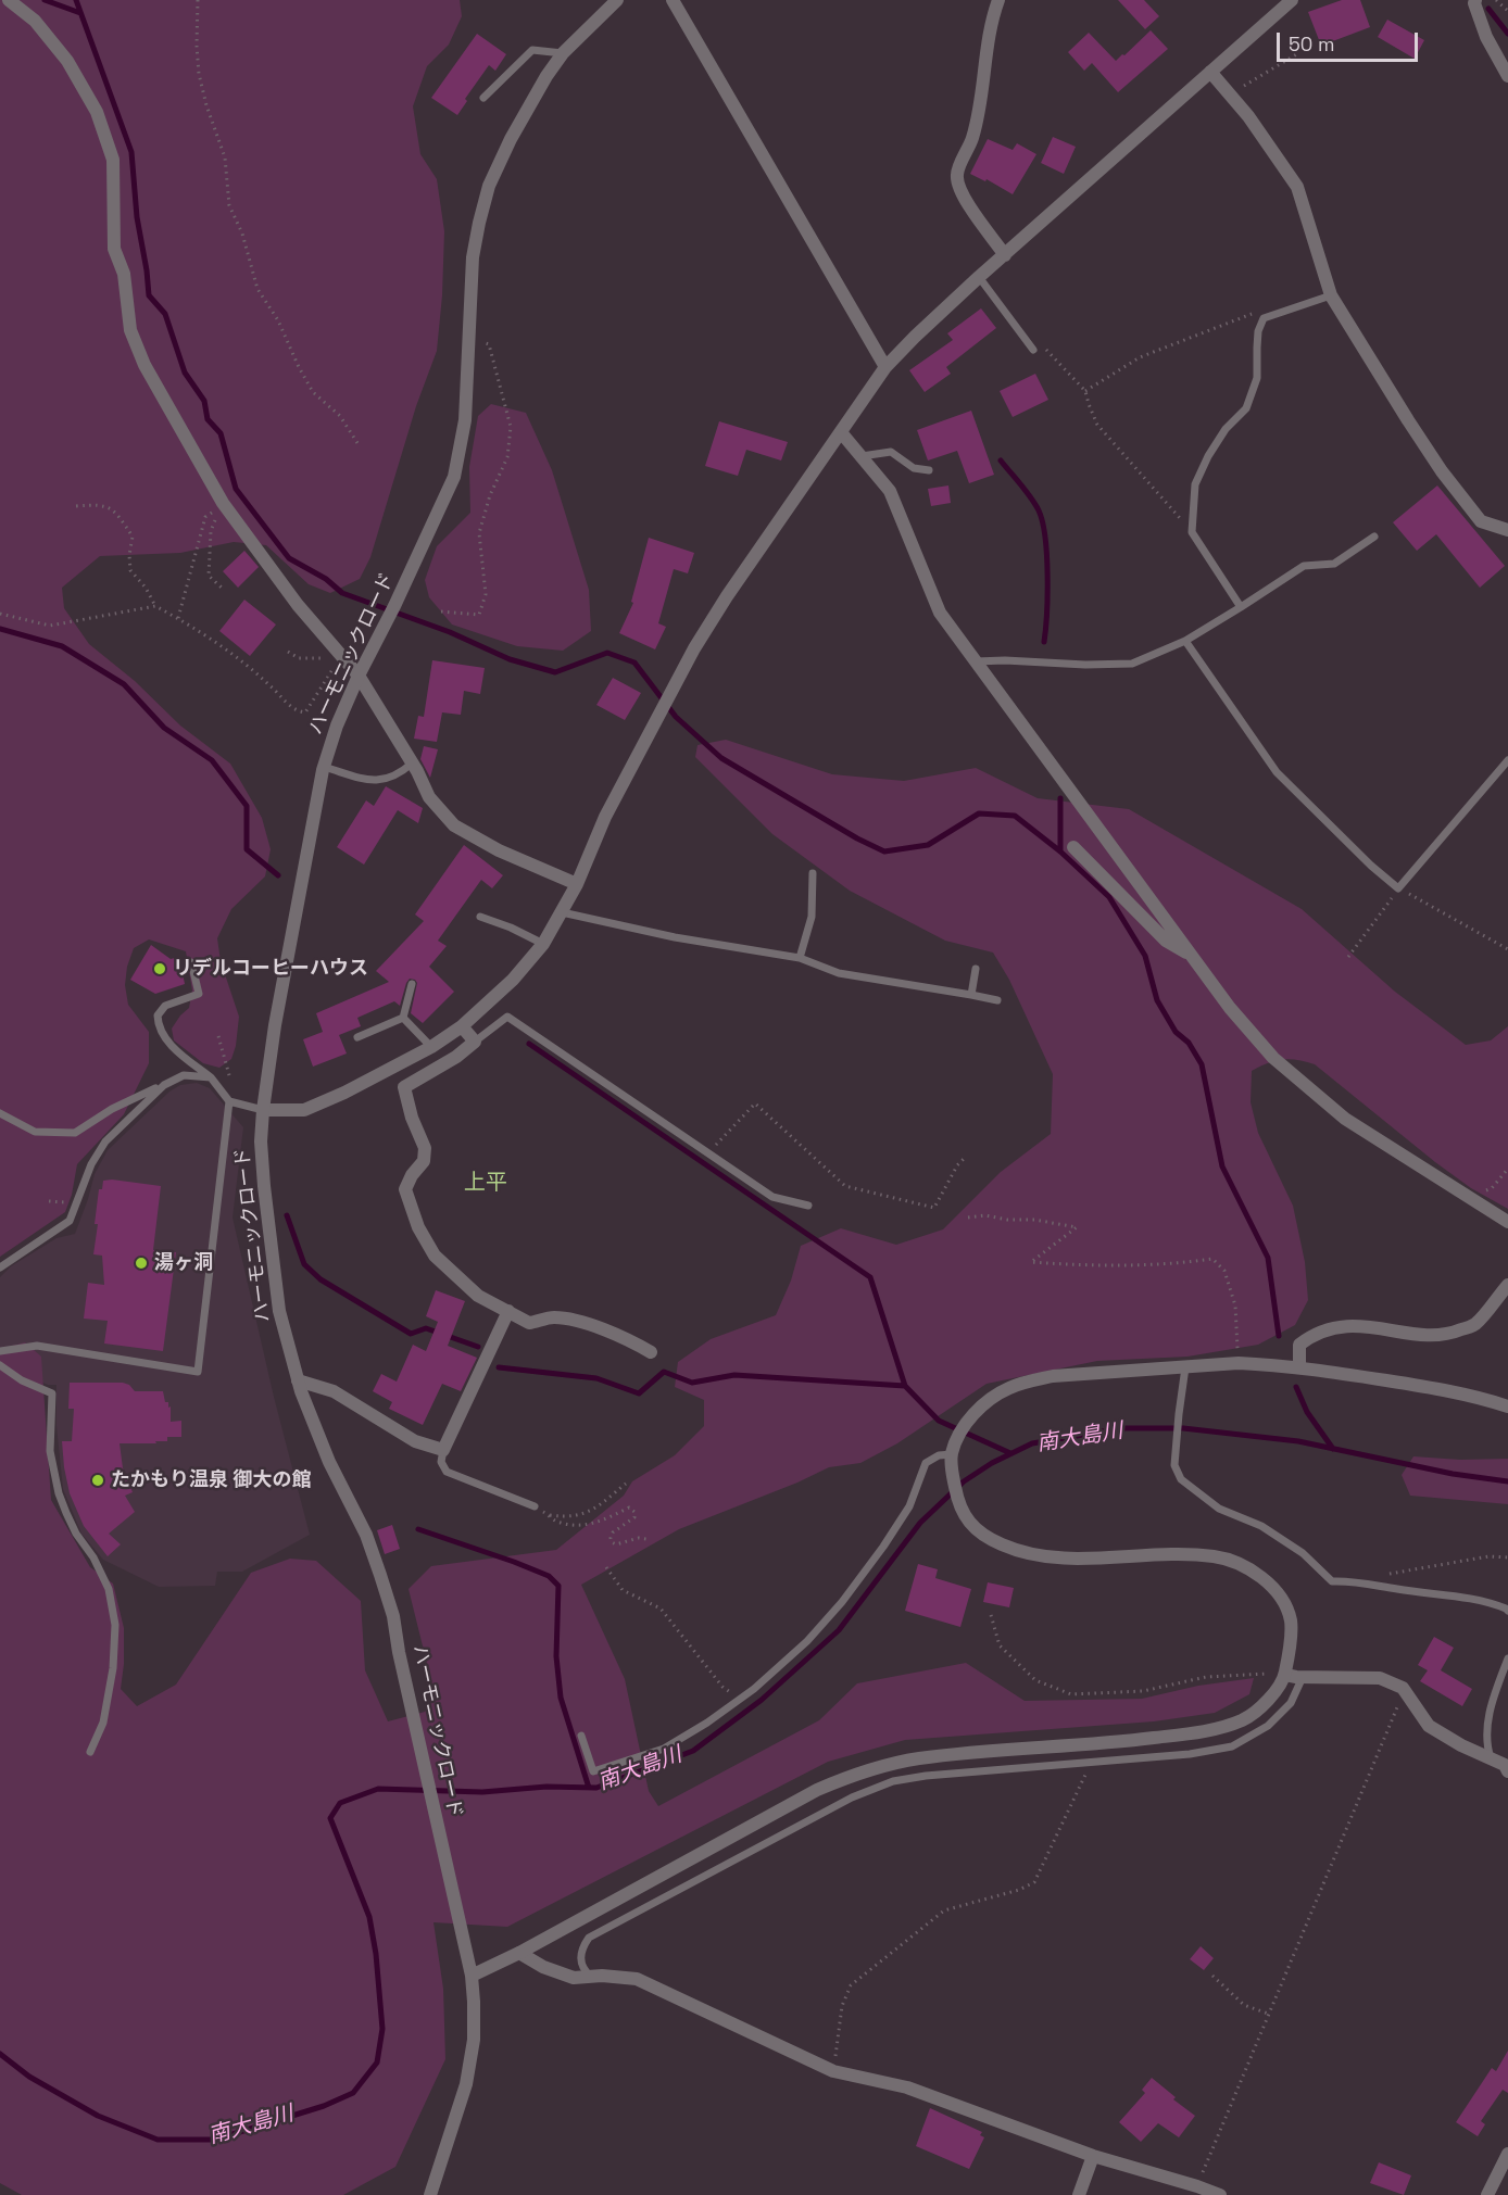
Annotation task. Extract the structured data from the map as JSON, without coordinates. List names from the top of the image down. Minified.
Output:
{"streets":{"street":["ハーモニックロード"]},"districts":["上平"],"water":["南大島川"],"places":["リデルコーヒーハウス","湯ヶ洞","たかもり温泉 御大の館"],"scale_bar":"50 m"}
